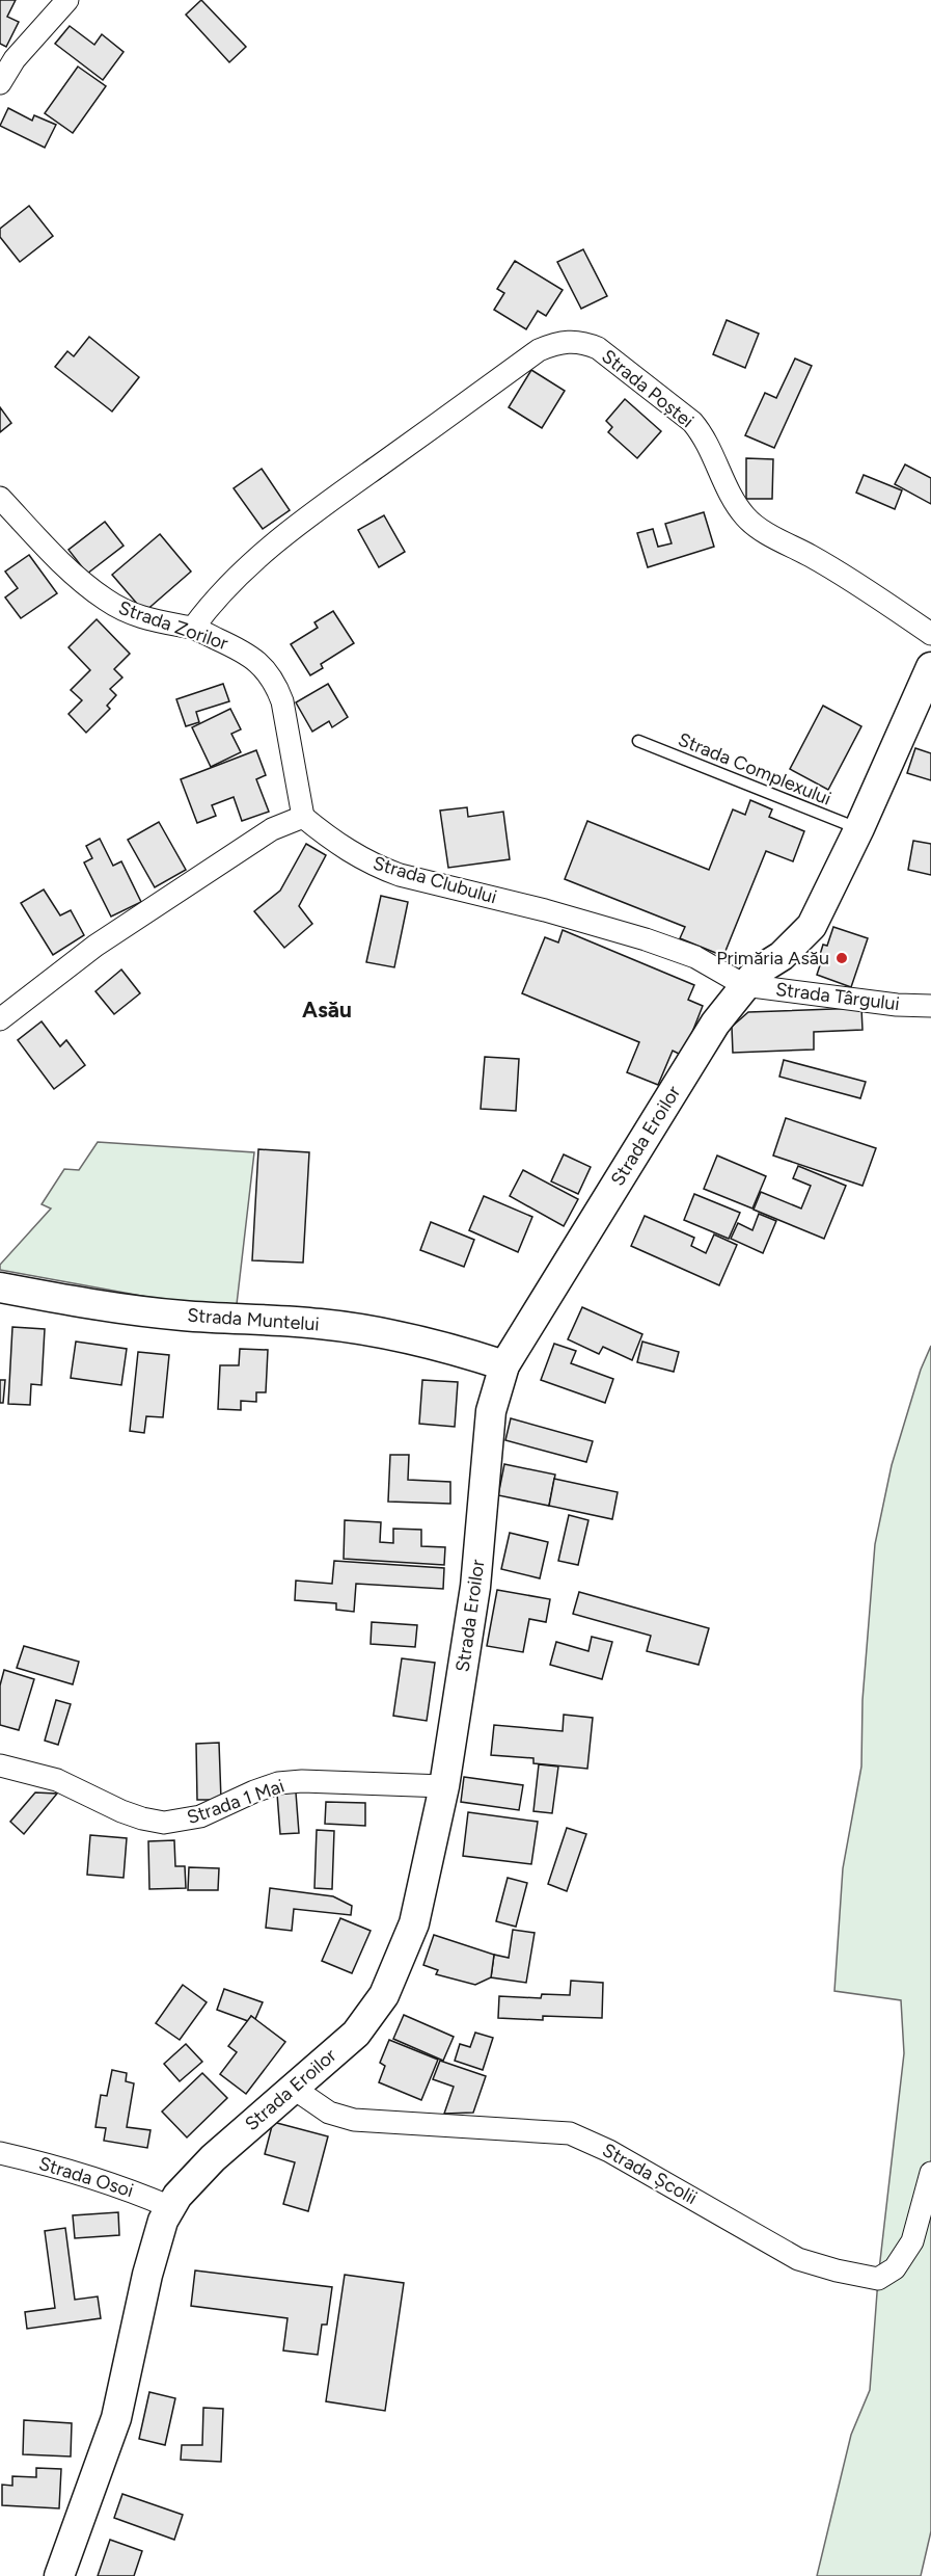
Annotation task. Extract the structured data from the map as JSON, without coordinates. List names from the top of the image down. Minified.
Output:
{"streets":{"main road":["Strada Eroilor","Strada Muntelui"],"street":["Strada Poștei","Strada Zorilor","Strada Clubului","Strada Târgului","Strada 1 Mai","Strada Școlii","Strada Osoi"],"lane":["Strada Complexului"]},"crossings":[["Strada Poștei","Strada Zorilor"],["Strada Zorilor","Strada Clubului"],["Strada Complexului","Strada Eroilor"],["Strada Clubului","Strada Târgului"],["Strada Clubului","Strada Eroilor"],["Strada Târgului","Strada Eroilor"],["Strada Eroilor","Strada Muntelui"],["Strada Eroilor","Strada 1 Mai"],["Strada Eroilor","Strada Școlii"],["Strada Eroilor","Strada Osoi"]],"districts":["Asău"],"places":["Primăria Asău"]}
